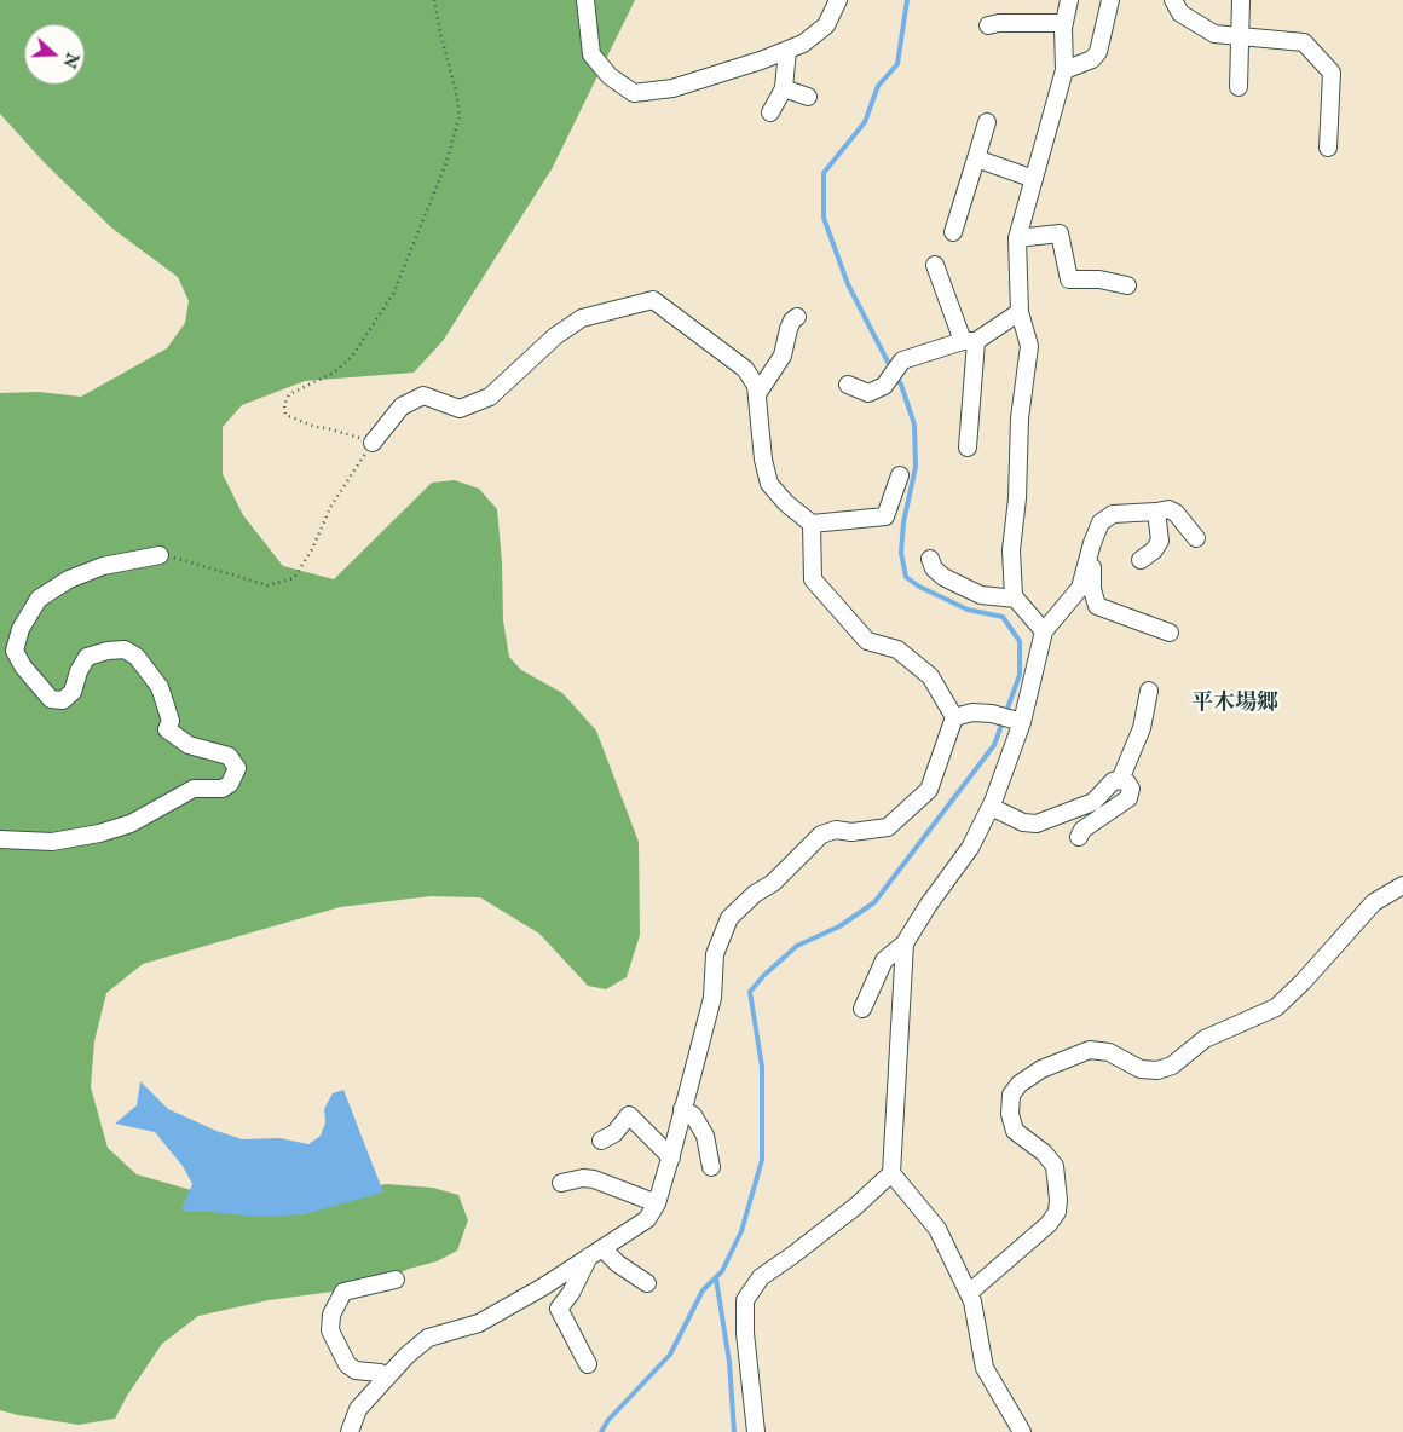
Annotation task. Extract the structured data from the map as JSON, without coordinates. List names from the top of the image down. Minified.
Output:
{"districts":["平木場郷"],"north":"right"}
